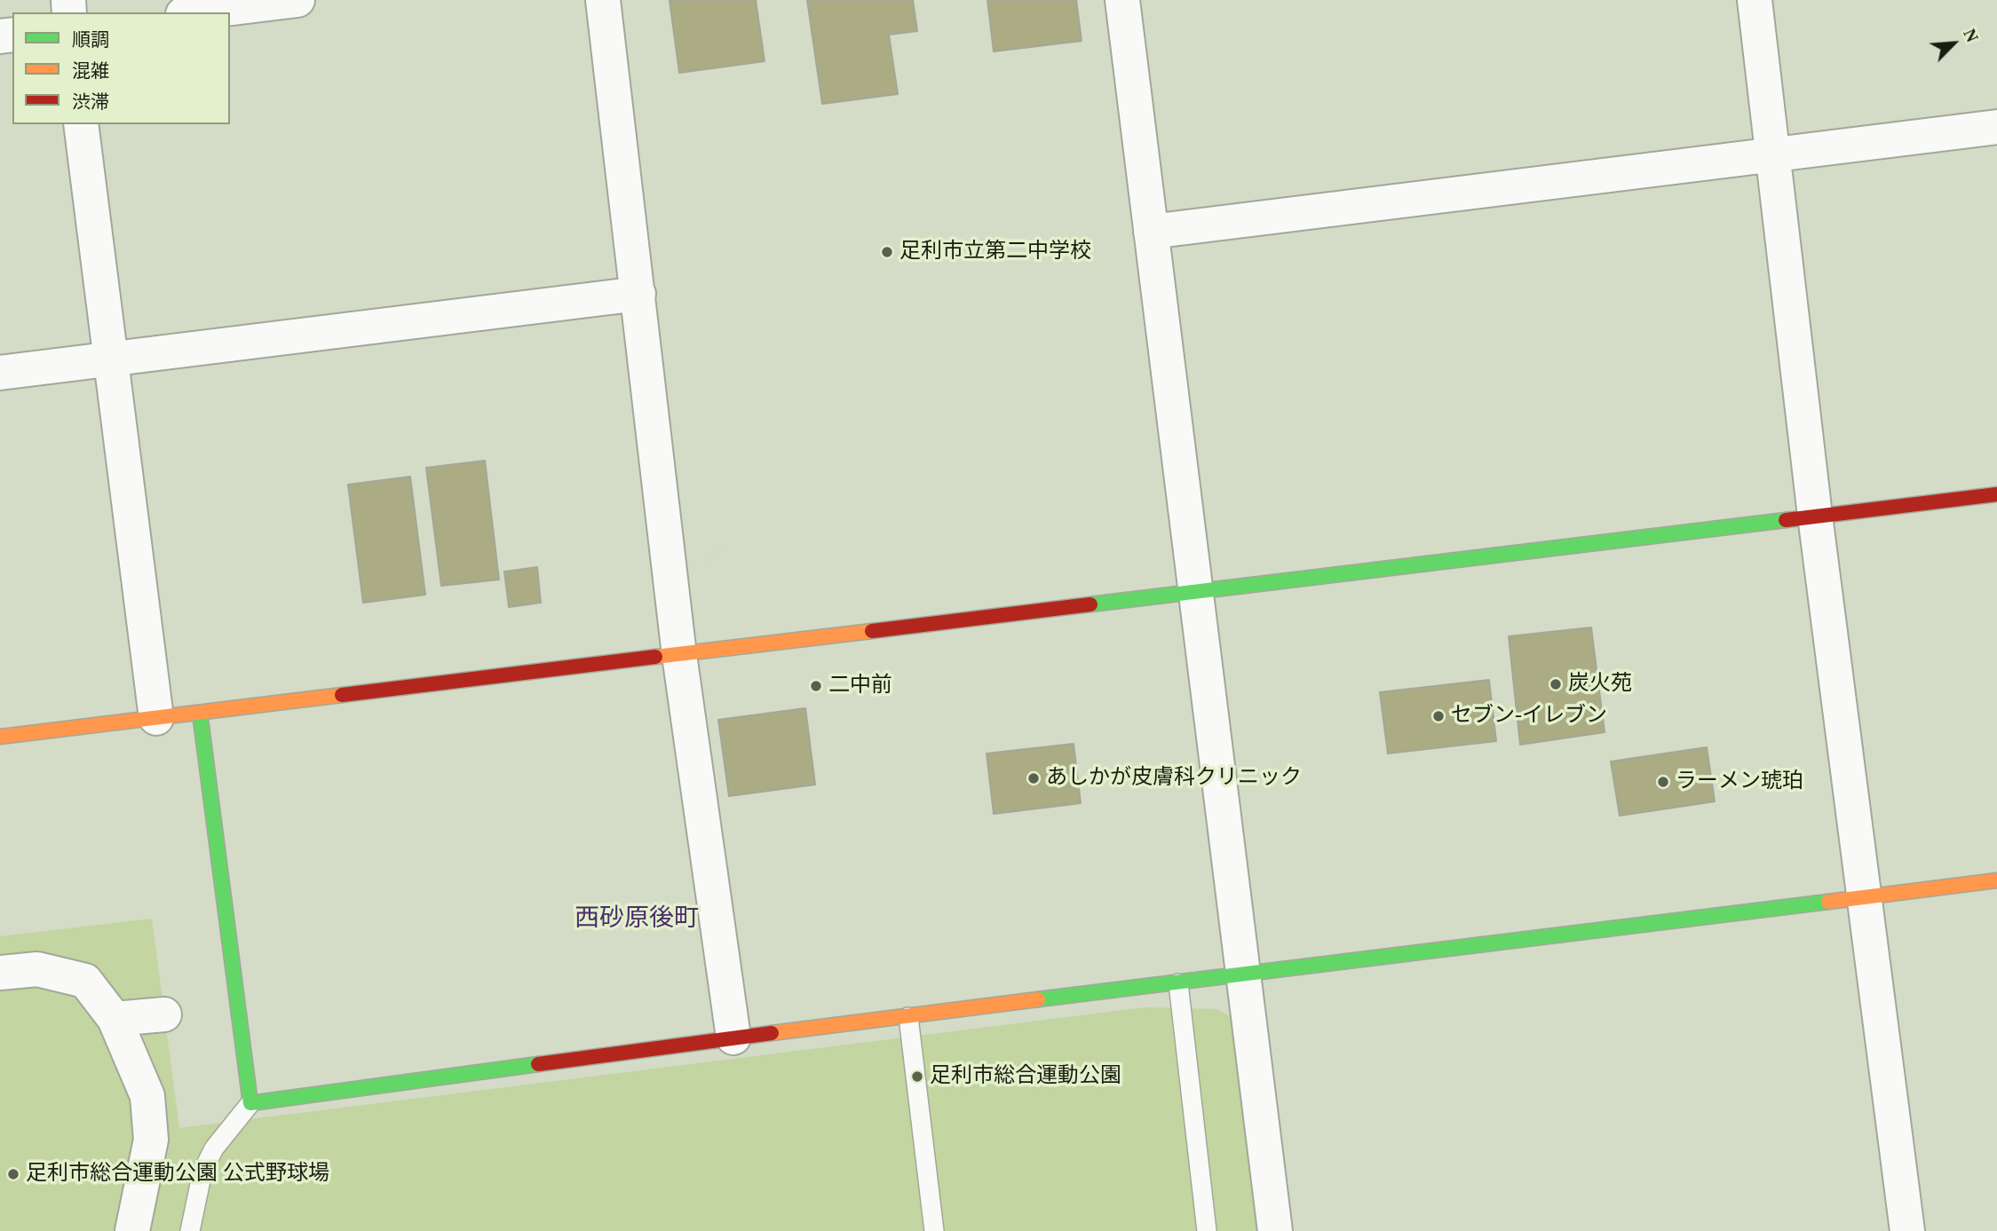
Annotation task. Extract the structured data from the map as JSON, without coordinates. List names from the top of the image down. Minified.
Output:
{"districts":["西砂原後町"],"places":["足利市立第二中学校","炭火苑","二中前","セブン-イレブン","あしかが皮膚科クリニック","ラーメン琥珀","足利市総合運動公園","足利市総合運動公園 公式野球場"],"legend":["順調","混雑","渋滞"],"north":"top right"}
